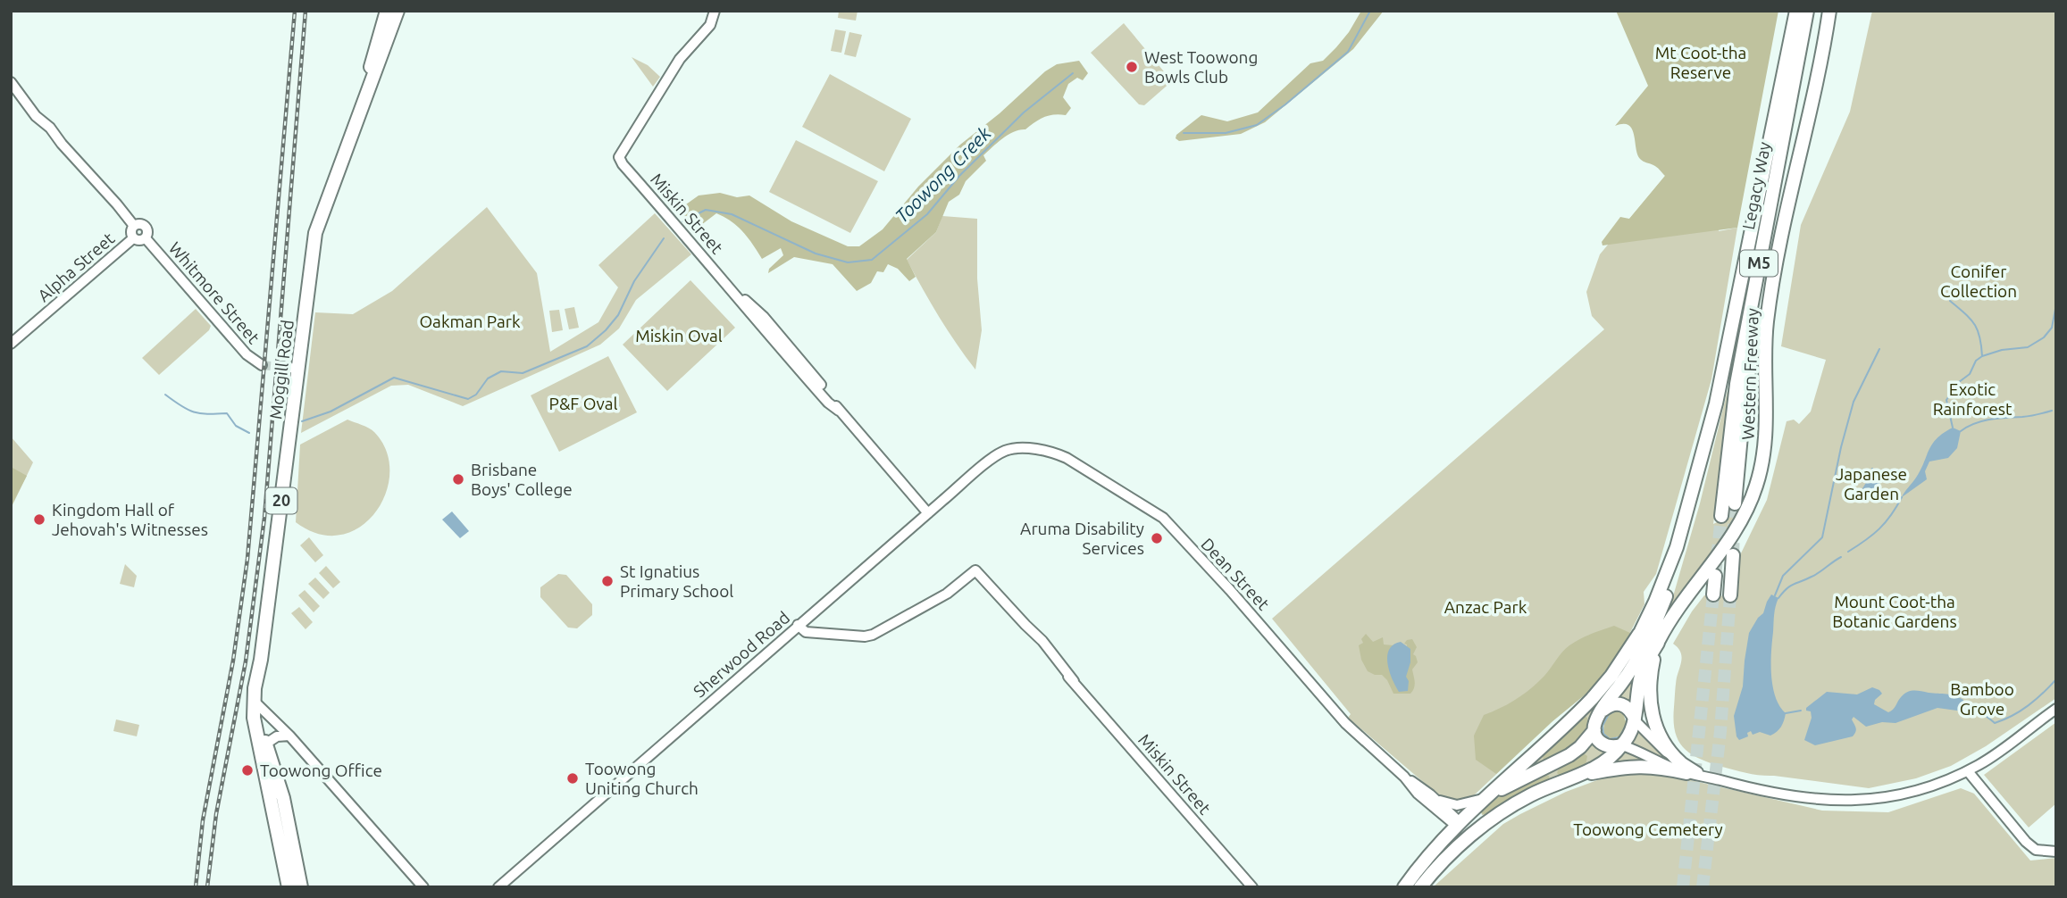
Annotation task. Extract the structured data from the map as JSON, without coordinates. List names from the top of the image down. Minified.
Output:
{"streets":{"highway":["Legacy Way","M5","Moggill Road","Western Freeway","20"],"street":["Miskin Street","Alpha Street","Whitmore Street","Dean Street","Sherwood Road"]},"crossings":[["Miskin Street","Sherwood Road"],["Alpha Street","Whitmore Street"],["Western Freeway","Dean Street"],["Dean Street","Sherwood Road"]],"water":["Toowong Creek"],"parks":["Mt Coot-tha Reserve","Conifer Collection","Oakman Park","Miskin Oval","Exotic Rainforest","P&F Oval","Japanese Garden","Mount Coot-tha Botanic Gardens","Anzac Park","Bamboo Grove","Toowong Cemetery"],"places":["West Toowong Bowls Club","Brisbane Boys' College","Kingdom Hall of Jehovah's Witnesses","Aruma Disability Services","St Ignatius Primary School","Toowong Office","Toowong Uniting Church"]}
